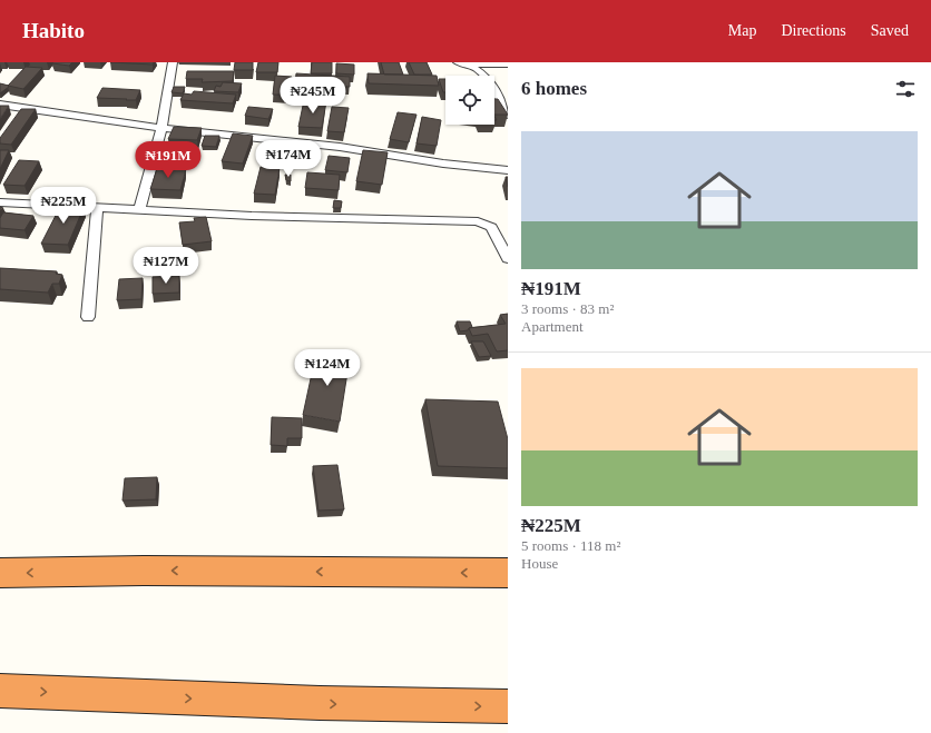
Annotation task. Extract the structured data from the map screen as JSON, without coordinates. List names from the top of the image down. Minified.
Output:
{"page":{"header":"Habito","nav":["Map","Directions","Saved"],"heading":"6 homes","price":["₦245M","₦174M","₦191M","₦225M","₦127M","₦124M"],"list":[{"name":"₦191M","note":"3 rooms · 83 m² · Apartment"},{"name":"₦225M","note":"5 rooms · 118 m² · House"}]}}
